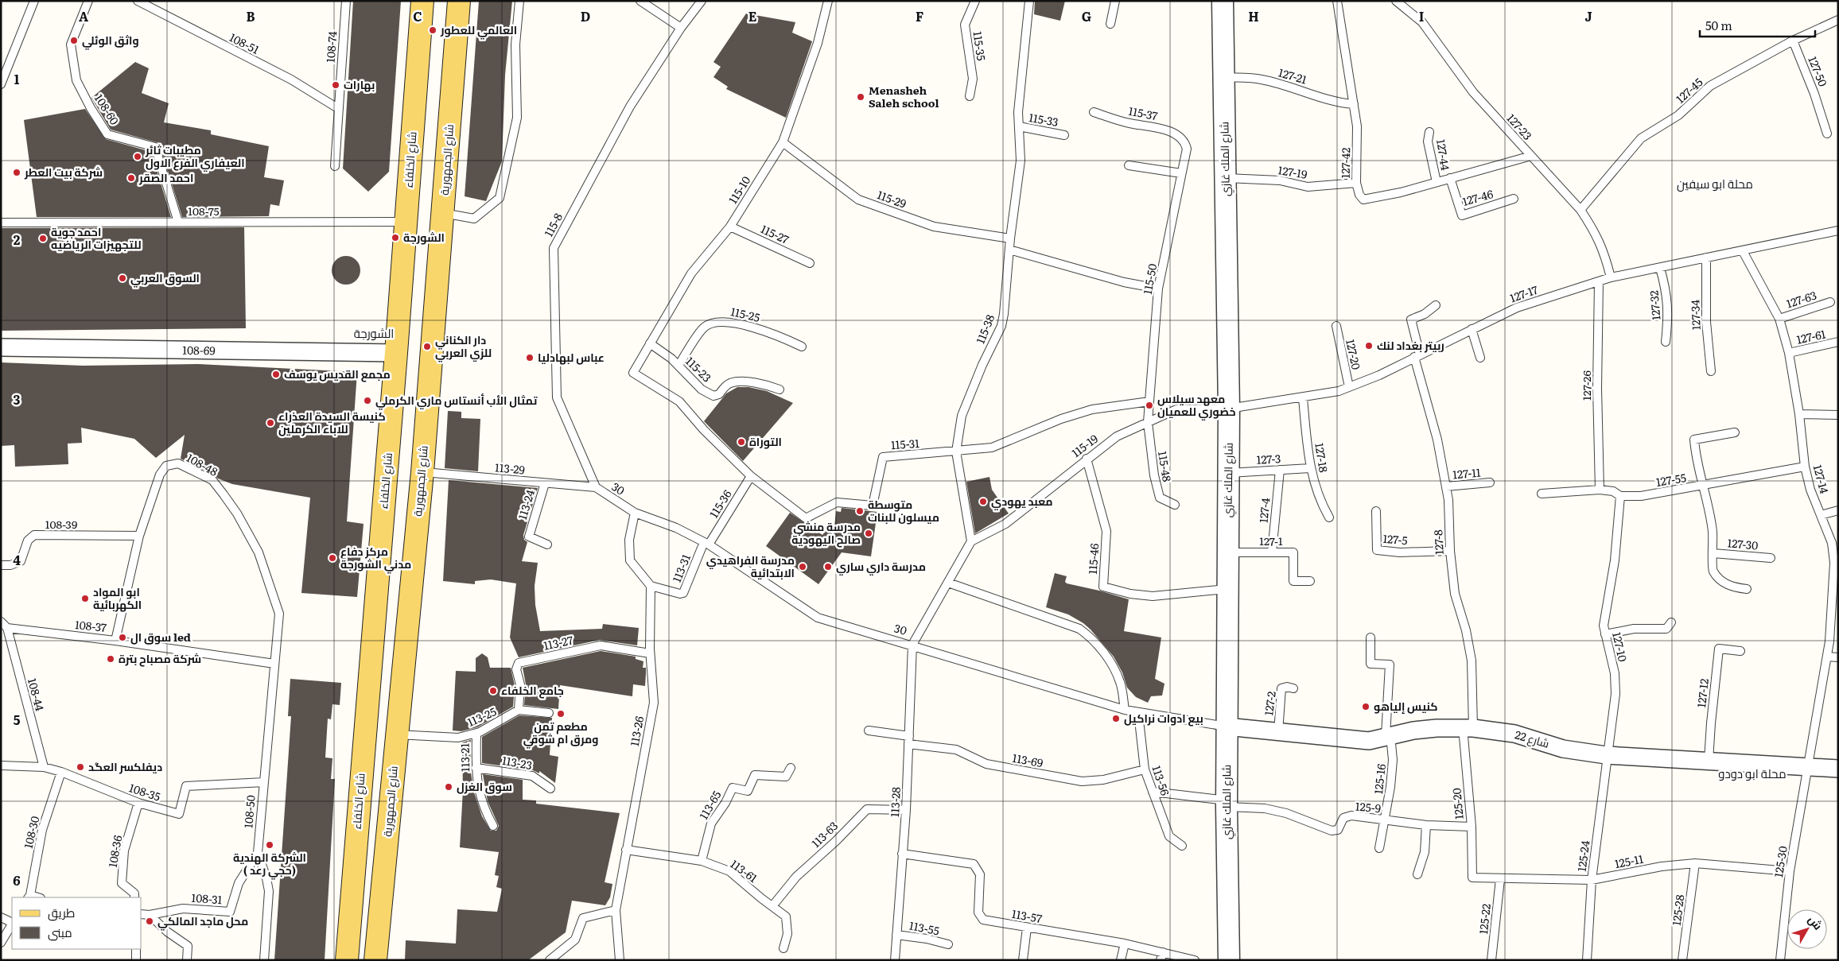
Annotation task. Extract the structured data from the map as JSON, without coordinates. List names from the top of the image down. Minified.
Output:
{"streets":{"main road":["شارع الخلفاء","شارع الجمهورية"],"street":["شارع الملك غازي","108-69","شارع 22"],"lane":["108-51","115-35","108-74","127-50","127-21","127-45","108-60","115-37","115-33","127-23","127-44","127-42","127-19","115-10","127-46","115-29","108-75","115-8","115-27","115-50","127-17","127-63","127-32","115-25","127-34","115-38","127-61","127-20","115-23","127-26","115-31","115-19","127-18","127-3","108-48","115-48","113-29","127-11","127-14","127-55","30","115-36","113-24","127-4","108-39","127-5","127-1","127-8","127-30","115-46","113-31","108-37","113-27","127-10","127-12","108-44","127-2","113-25","113-26","113-21","113-69","113-23","125-16","113-56","108-35","113-28","125-20","113-65","125-9","108-50","108-30","113-63","108-36","125-24","125-11","125-30","113-61","108-31","125-28","113-57","125-22","113-55"]},"crossings":[["108-51","108-74"],["127-50","127-45"],["127-21","شارع الملك غازي"],["127-21","127-42"],["127-45","127-23"],["108-60","108-75"],["115-37","115-50"],["115-33","115-38"],["127-23","127-42"],["127-23","127-17"],["127-44","127-42"],["شارع الملك غازي","127-19"],["شارع الملك غازي","127-17"],["شارع الملك غازي","115-19"],["شارع الملك غازي","127-3"],["شارع الملك غازي","30"],["شارع الملك غازي","127-1"],["شارع الملك غازي","115-46"],["شارع الملك غازي","شارع 22"],["شارع الملك غازي","125-9"],["شارع الخلفاء","108-75"],["شارع الخلفاء","108-69"],["شارع الجمهورية","113-29"],["شارع الجمهورية","113-25"],["127-42","127-19"],["127-42","127-46"],["115-10","115-29"],["115-10","115-27"],["115-10","115-23"],["115-10","115-31"],["115-29","115-38"],["115-8","113-29"],["115-8","30"],["115-50","115-31"],["115-50","115-19"],["115-50","115-48"],["127-17","127-32"],["127-17","127-34"],["127-17","127-20"],["127-17","127-26"],["127-17","115-19"],["127-17","127-18"],["127-17","127-14"],["127-17","127-8"],["127-63","127-14"],["115-25","115-23"],["115-38","115-31"],["115-38","115-19"],["127-61","127-14"],["127-26","127-55"],["115-31","115-36"],["115-19","115-48"],["115-19","115-46"],["127-18","127-3"],["127-3","127-4"],["108-48","108-39"],["108-48","108-37"],["108-48","108-50"],["113-29","30"],["113-29","113-24"],["127-11","127-8"],["127-14","127-55"],["127-14","شارع 22"],["127-14","125-30"],["127-55","127-10"],["30","115-36"],["30","113-31"],["30","شارع 22"],["30","113-56"],["30","113-28"],["115-36","113-31"],["127-4","127-1"],["127-5","127-8"],["127-8","شارع 22"],["127-8","125-20"],["113-31","113-26"],["108-37","108-44"],["108-37","108-50"],["113-27","113-25"],["113-27","113-26"],["127-10","شارع 22"],["127-10","125-24"],["127-12","شارع 22"],["108-44","108-35"],["127-2","شارع 22"],["113-25","113-21"],["113-26","113-61"],["شارع 22","125-16"],["شارع 22","125-20"],["شارع 22","125-24"],["شارع 22","125-30"],["113-21","113-23"],["113-69","113-56"],["113-69","113-28"],["125-16","125-9"],["108-35","108-50"],["108-35","108-30"],["108-35","108-36"],["113-28","113-63"],["113-28","113-57"],["113-28","113-55"],["125-20","125-9"],["125-20","125-11"],["113-65","113-61"],["108-50","108-31"],["113-63","113-61"],["125-24","125-11"],["125-11","125-30"],["125-11","125-28"],["125-11","125-22"]],"districts":["محلة ابو سيفين","الشورجة","محلة ابو دودو"],"places":["العالمي للعطور","واثق الوئلي","بهارات","Menasheh Saleh school","مطيبات ثائر العيفاري الفرع الاول","شركة بيت العطر","احمد الصقر","الشورجة","احمد جوية للتجهيزات الرياضيه","السوق العربي","ربيتر بغداد لنك","دار الكناني للزي العربي","عباس لبهادليا","مجمع القديس يوسف","تمثال الأب أنستاس ماري الكرملي","معهد سيلاس خضوري للعميان","كنيسة السيدة العذراء للاباء الكرملين","التوراة","معبد يهودي","متوسطة ميسلون للبنات","مدرسة منشي صالح اليهودية","مركز دفاع مدني الشورجة","مدرسة الفراهيدي الابتدائية","مدرسة داري ساري","ابو المواد الكهربائية","سوق ال led","شركة مصباح بترة","جامع الخلفاء","كنيس إلياهو","مطعم تمن ومرق ام شوقي","بيع ادوات نراكيل","ديفلكسر العگد","سوق الغزل","الشركة الهندية ( حجي رعد)","محل ماجد المالكي"],"legend":["طريق","مبنى"],"scale_bar":"50 m","north":"top right","grid":{"columns":["A","B","C","D","E","F","G","H","I","J"],"rows":["1","2","3","4","5","6"]}}
